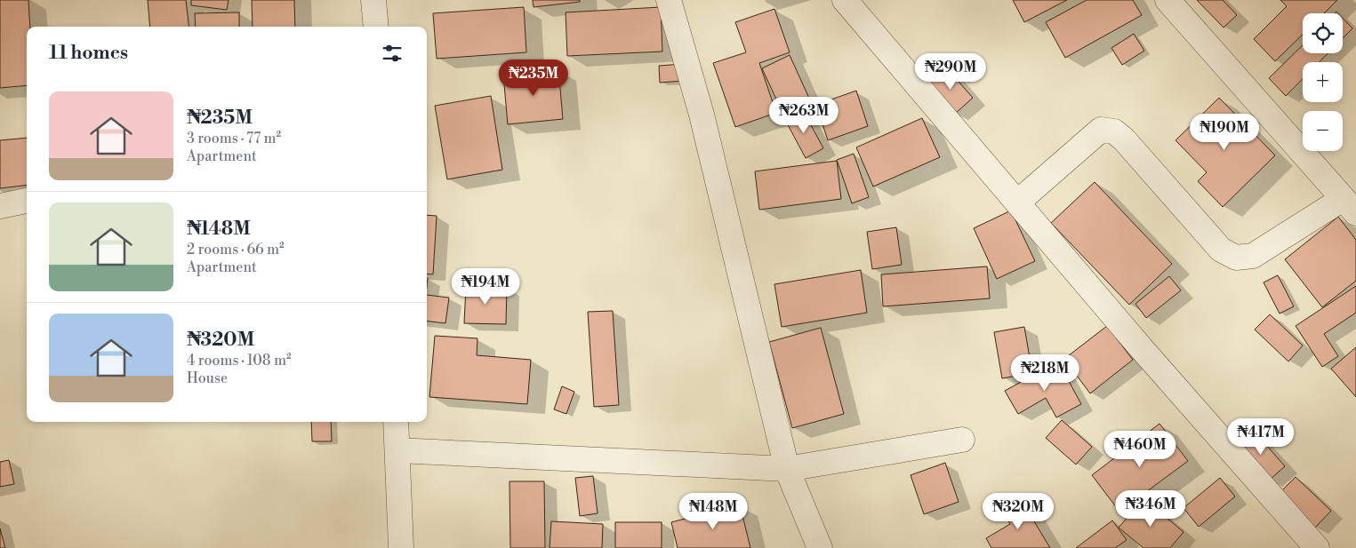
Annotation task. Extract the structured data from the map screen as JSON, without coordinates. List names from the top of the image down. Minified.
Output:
{"page":{"map_buttons":["+","−"],"heading":"11 homes","price":["₦290M","₦235M","₦263M","₦190M","₦194M","₦218M","₦417M","₦460M","₦346M","₦148M","₦320M"],"list":[{"name":"₦235M","note":"3 rooms · 77 m² · Apartment"},{"name":"₦148M","note":"2 rooms · 66 m² · Apartment"},{"name":"₦320M","note":"4 rooms · 108 m² · House"}]}}
